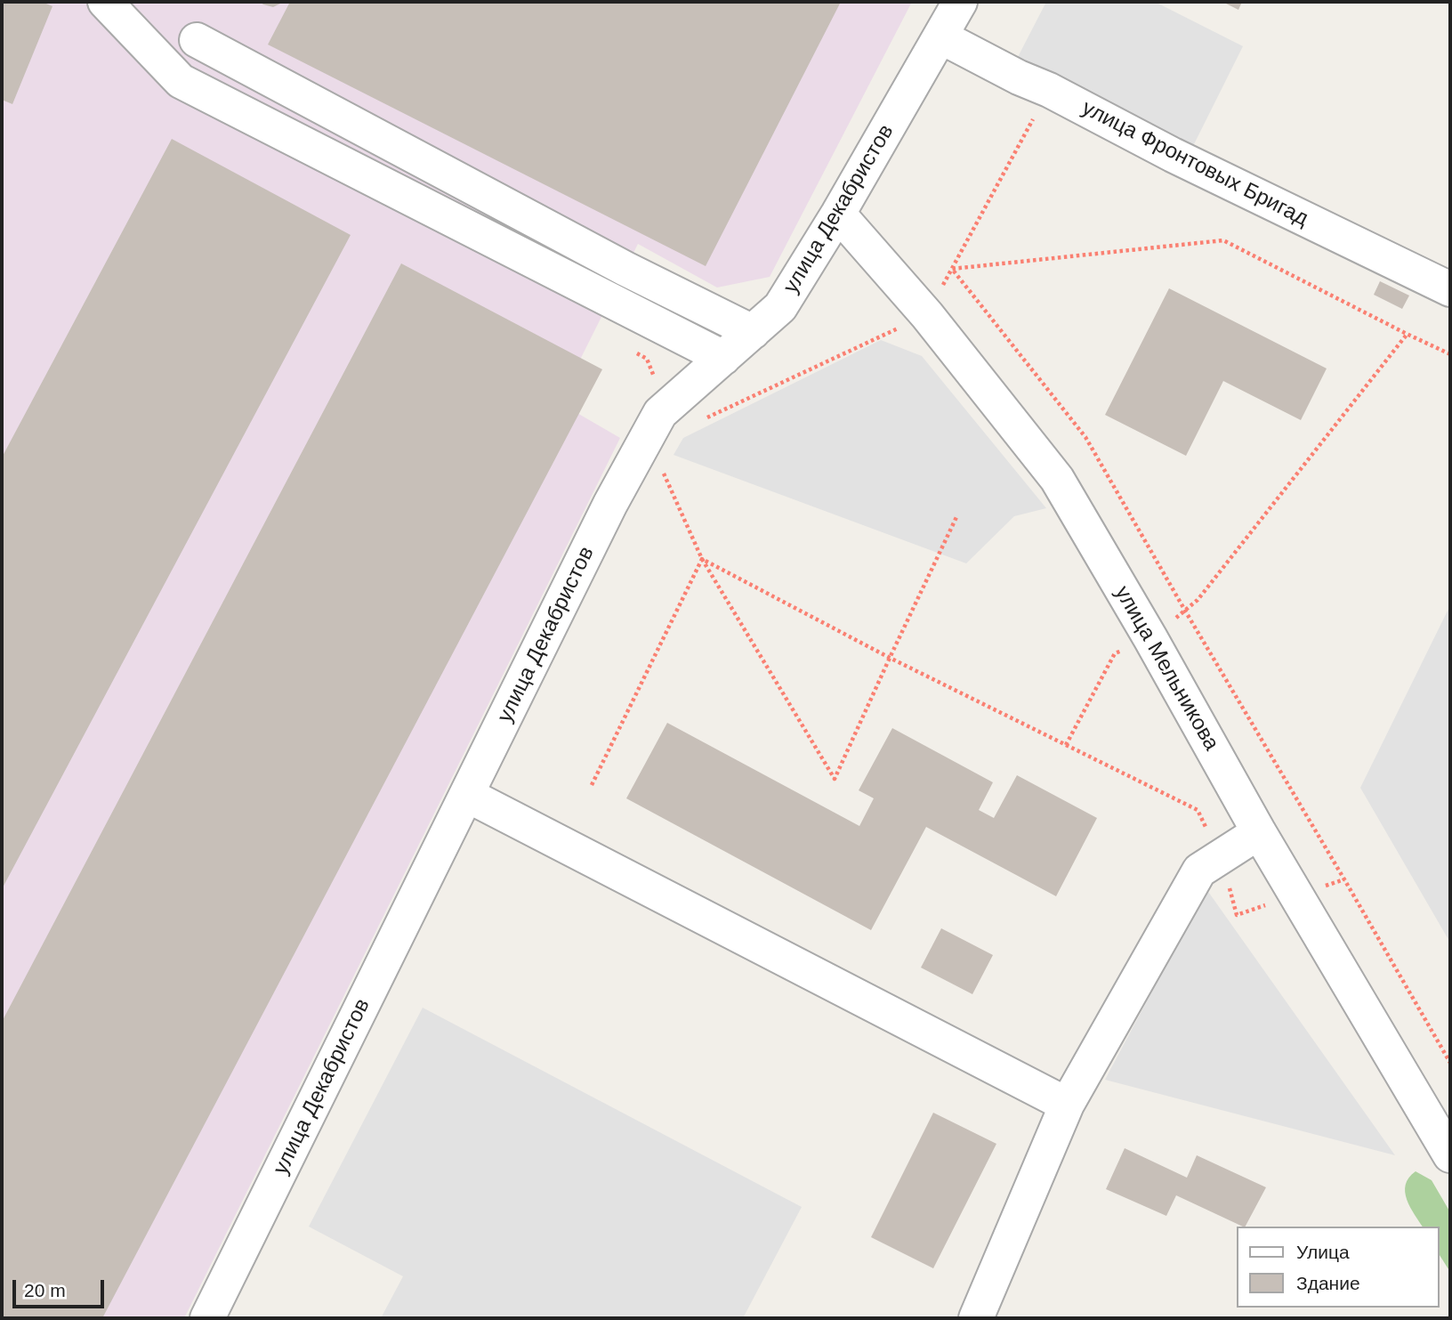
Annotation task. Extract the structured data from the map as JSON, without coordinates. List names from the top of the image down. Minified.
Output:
{"streets":{"street":["улица Фронтовых Бригад","улица Декабристов","улица Мельникова"]},"crossings":[["улица Фронтовых Бригад","улица Декабристов"],["улица Декабристов","улица Мельникова"]],"legend":["Улица","Здание"],"scale_bar":"20 m"}
